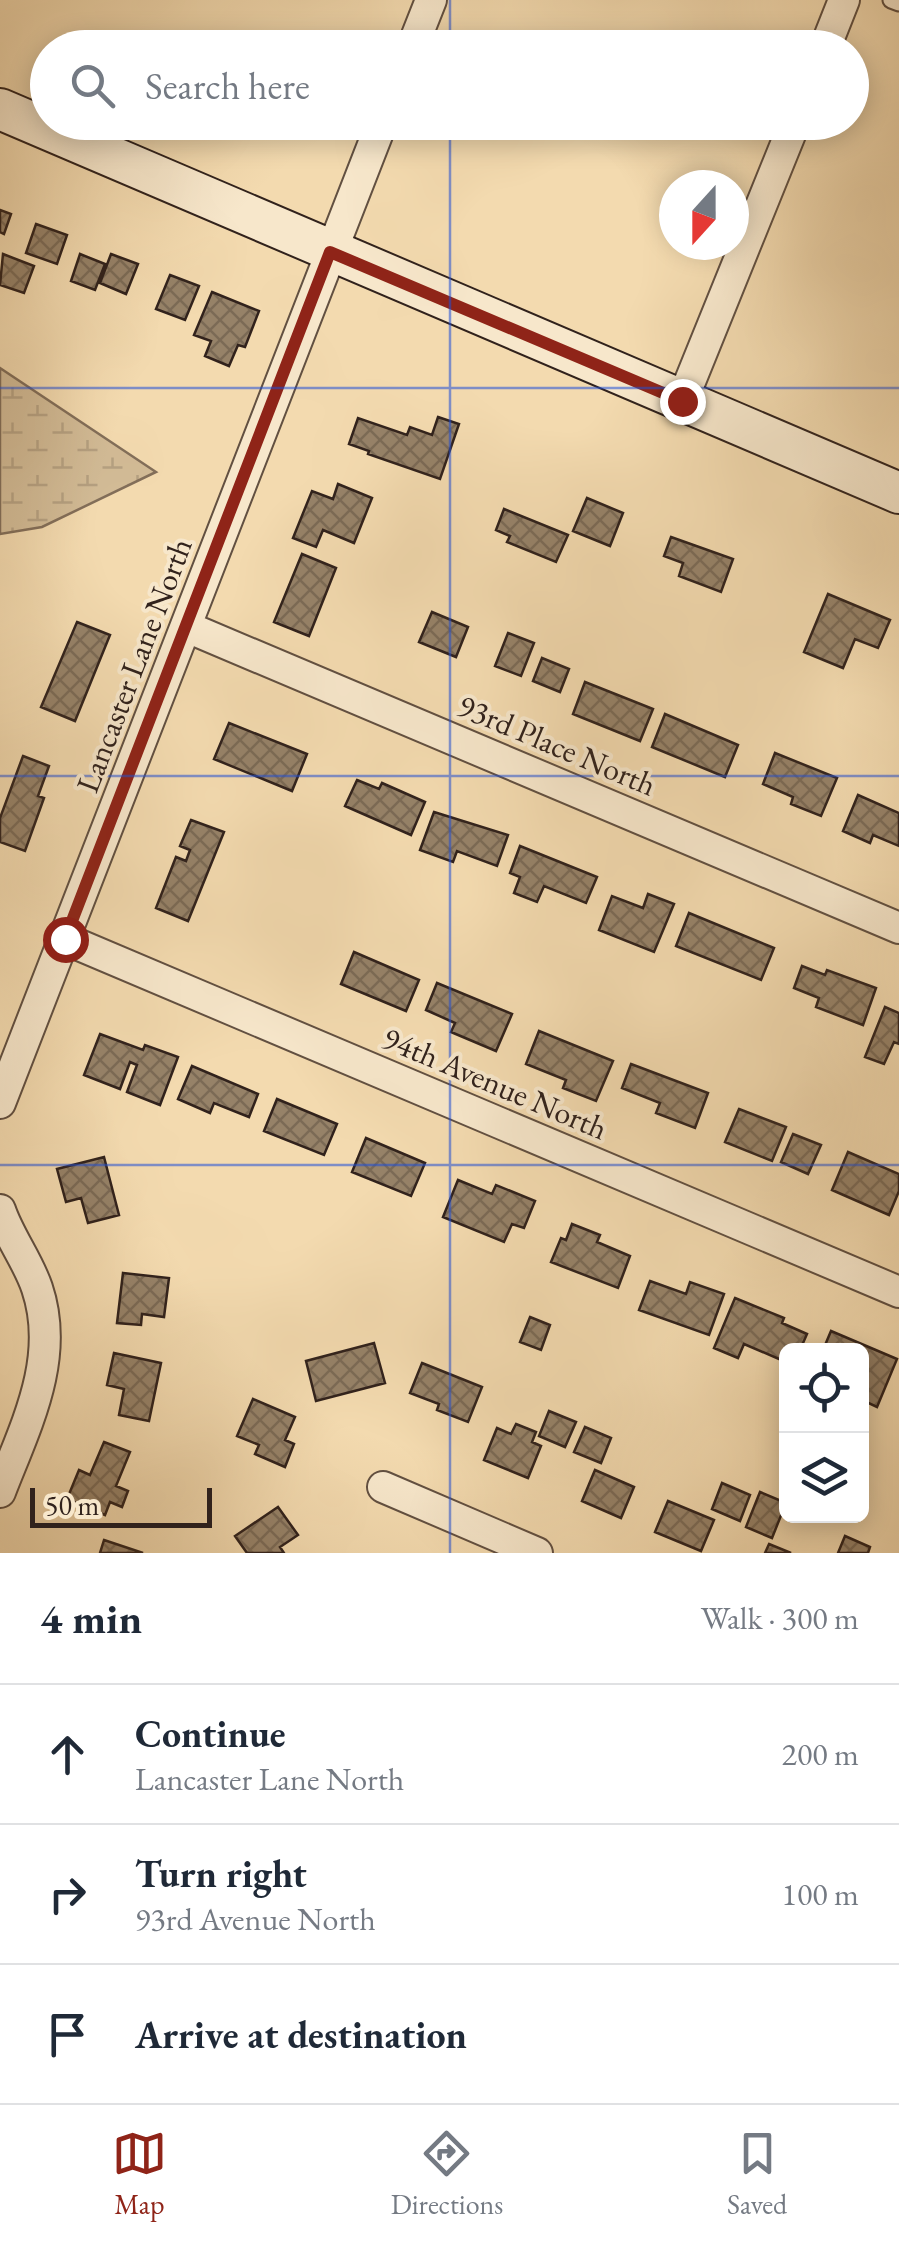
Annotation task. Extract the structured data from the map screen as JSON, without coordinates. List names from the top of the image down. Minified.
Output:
{"streets":{"street":["Lancaster Lane North","93rd Place North","94th Avenue North"]},"crossings":[["Lancaster Lane North","93rd Place North"],["Lancaster Lane North","94th Avenue North"]],"scale_bar":"50 m","north":"bottom","page":{"search":"Search here","scale":"50 m","heading":["4 min","Walk · 300 m"],"list":[["Continue","Lancaster Lane North","200 m"],["Turn right","93rd Avenue North","100 m"],"Arrive at destination"],"nav":["Map","Directions","Saved"]}}
